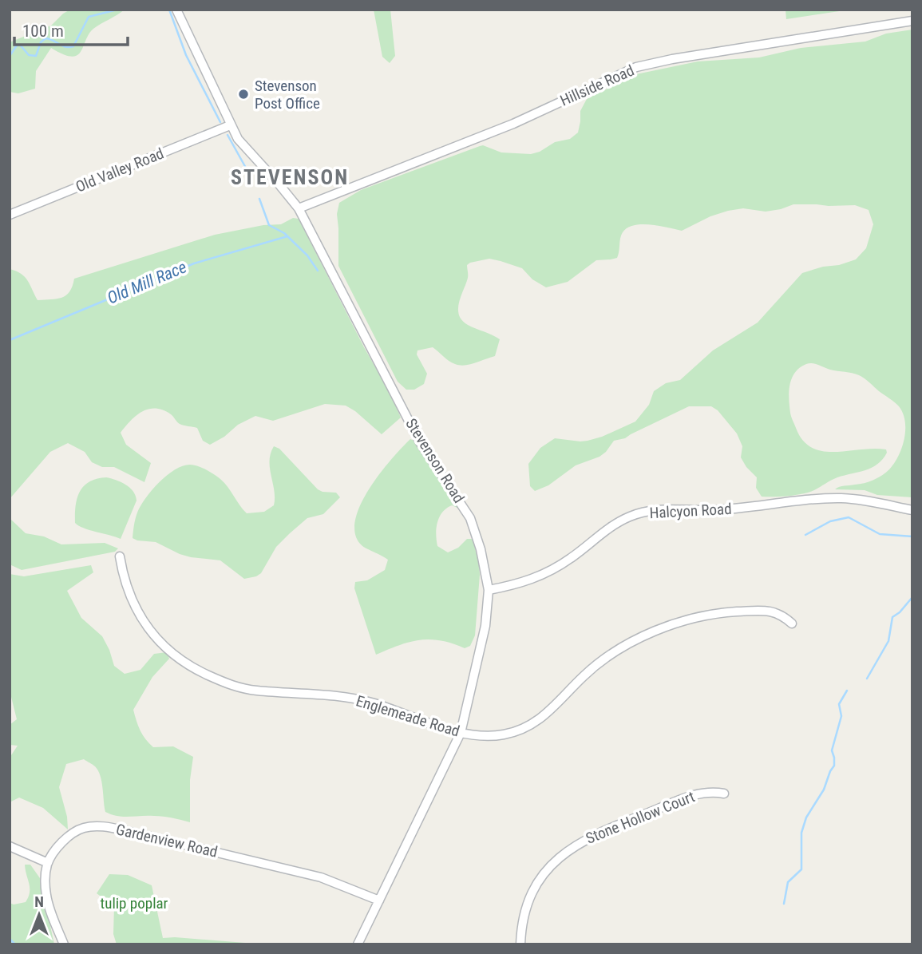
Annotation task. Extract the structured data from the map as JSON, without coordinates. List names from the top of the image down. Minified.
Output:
{"streets":{"street":["Hillside Road","Old Valley Road","Stevenson Road","Halcyon Road","Englemeade Road","Stone Hollow Court","Gardenview Road"]},"crossings":[["Hillside Road","Stevenson Road"],["Old Valley Road","Stevenson Road"],["Stevenson Road","Halcyon Road"],["Stevenson Road","Englemeade Road"],["Stevenson Road","Gardenview Road"]],"districts":["STEVENSON"],"water":["Old Mill Race"],"parks":["tulip poplar"],"places":["Stevenson Post Office"],"scale_bar":"100 m","north":"top"}
